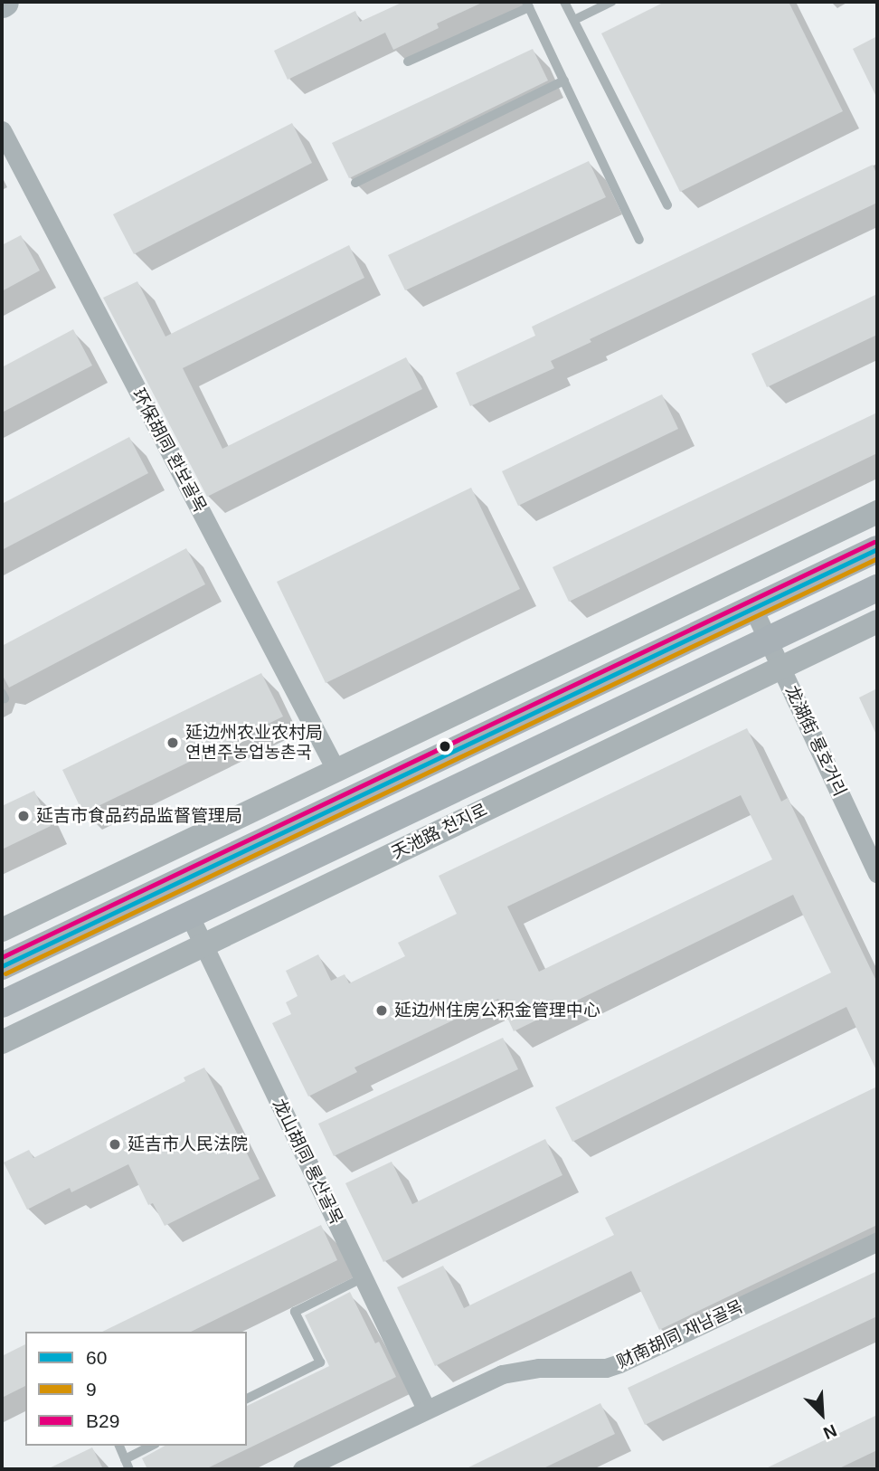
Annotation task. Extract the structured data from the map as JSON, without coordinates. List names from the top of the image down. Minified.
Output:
{"streets":{"main road":["天池路 천지로"],"street":["环保胡同 환보골목","龙湖街 룡호거리","龙山胡同 룡산골목","财南胡同 재남골목"]},"crossings":[["龙湖街 룡호거리","天池路 천지로"],["天池路 천지로","龙山胡同 룡산골목"],["龙山胡同 룡산골목","财南胡同 재남골목"]],"places":["延边州农业农村局 연변주농업농촌국","延吉市食品药品监督管理局","延边州住房公积金管理中心","延吉市人民法院"],"lines":["transit line B29","transit line 60","transit line 9"],"legend":["60","9","B29"],"north":"bottom right"}
